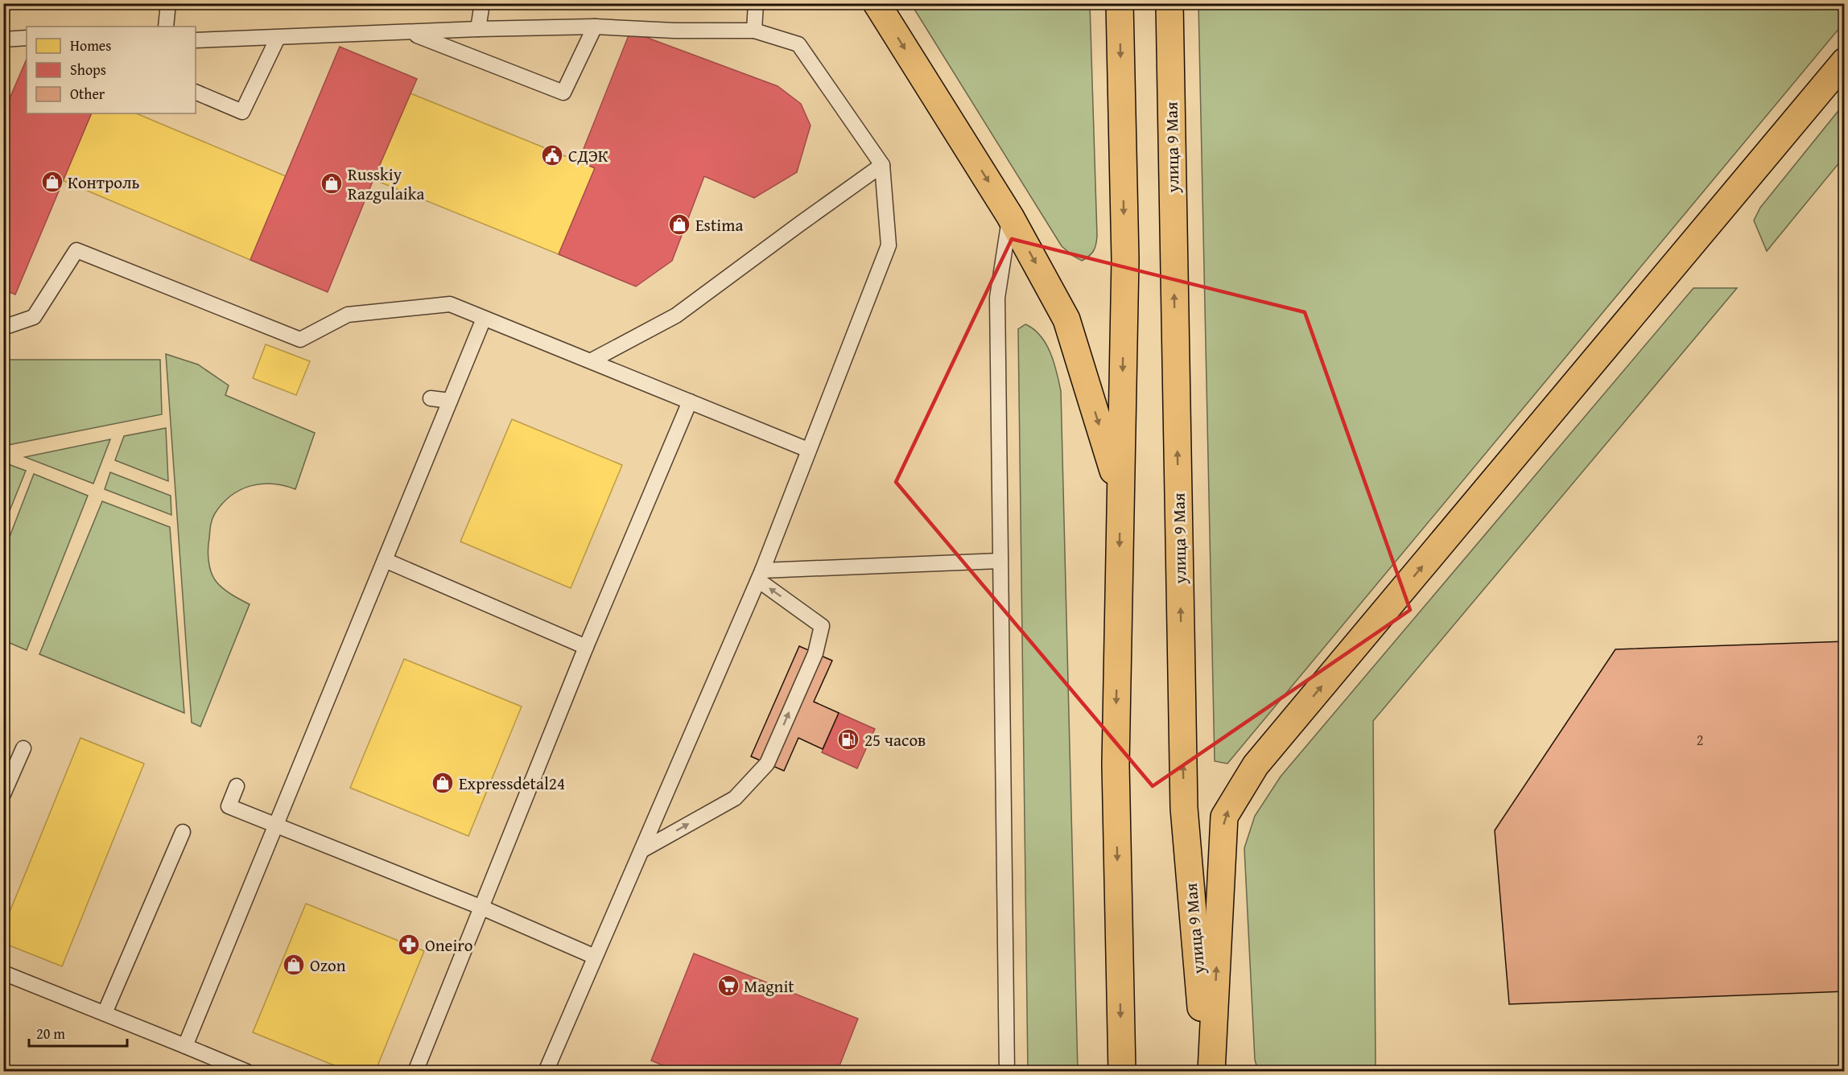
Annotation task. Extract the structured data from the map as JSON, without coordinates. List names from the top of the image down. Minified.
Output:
{"streets":{"main road":["улица 9 Мая"]},"places":{"public building":["СДЭК"],"shop":["Контроль","Russkiy Razgulaika","Estima","Expressdetal24","Ozon"],"fuel station":["25 часов"],"pharmacy":["Oneiro"],"supermarket":["Magnit"]},"house_numbers":["2"],"legend":["Homes","Shops","Other"],"scale_bar":"20 m"}
